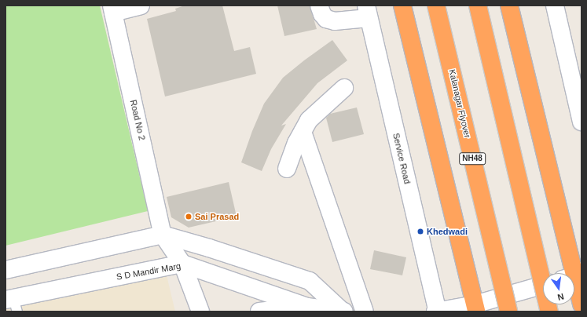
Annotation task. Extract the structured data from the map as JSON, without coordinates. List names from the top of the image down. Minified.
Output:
{"streets":{"highway":["Kalanagar Flyover","NH48"],"street":["Road No 2","Service Road","S D Mandir Marg"]},"places":["Sai Prasad","Khedwadi"],"north":"bottom"}
